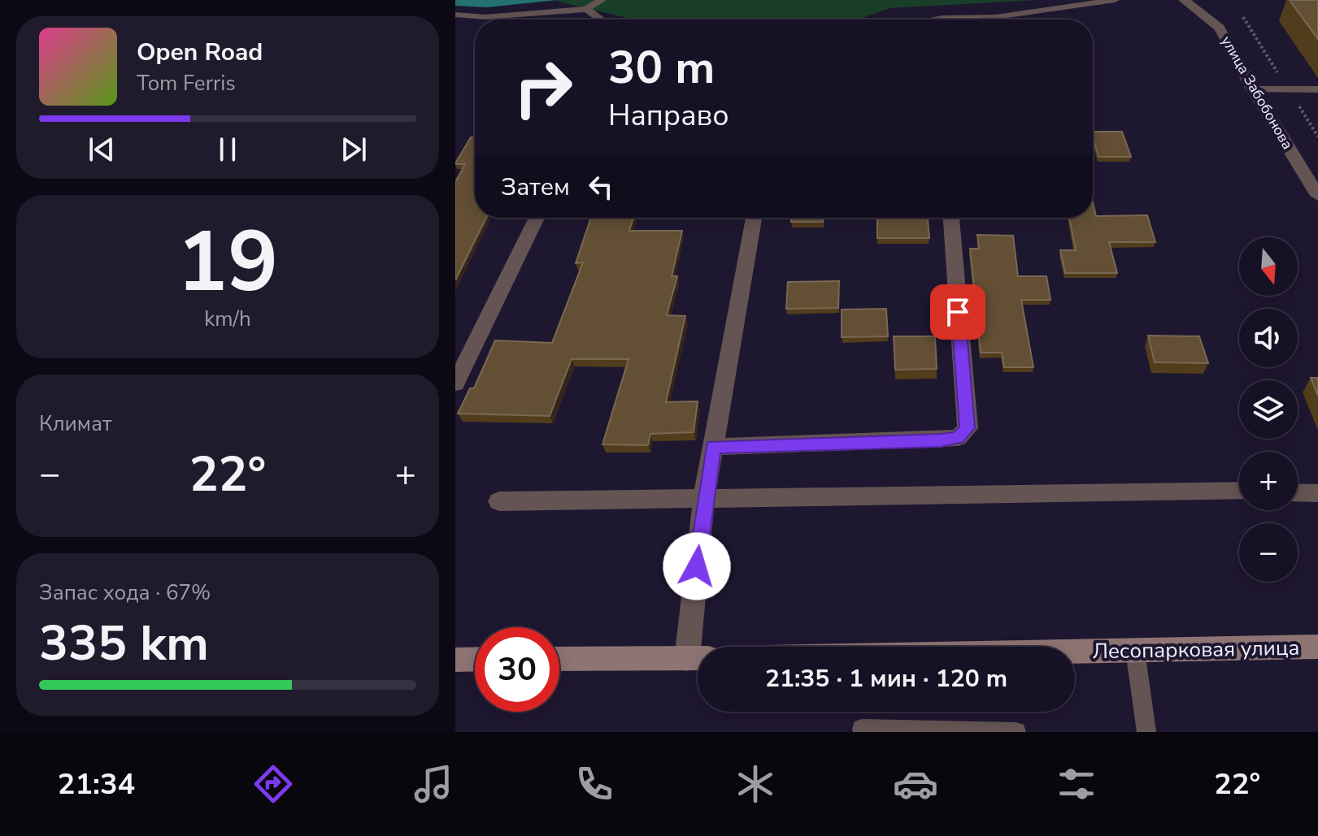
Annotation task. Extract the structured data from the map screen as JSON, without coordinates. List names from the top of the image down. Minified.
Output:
{"streets":{"main road":["Лесопарковая улица"],"street":["улица Забобонова"]},"north":"bottom","page":{"turn":["30 m","Направо"],"song":["Open Road","Tom Ferris"],"then":"Затем","tile":[["19","km/h"],"Климат",["Запас хода · 67%","335 km"]],"map_buttons":["+","−"],"heat":["−","22°","+"],"limit":"30","trip":"21:35 · 1 мин · 120 m","tabs":["21:34","22°"]}}
